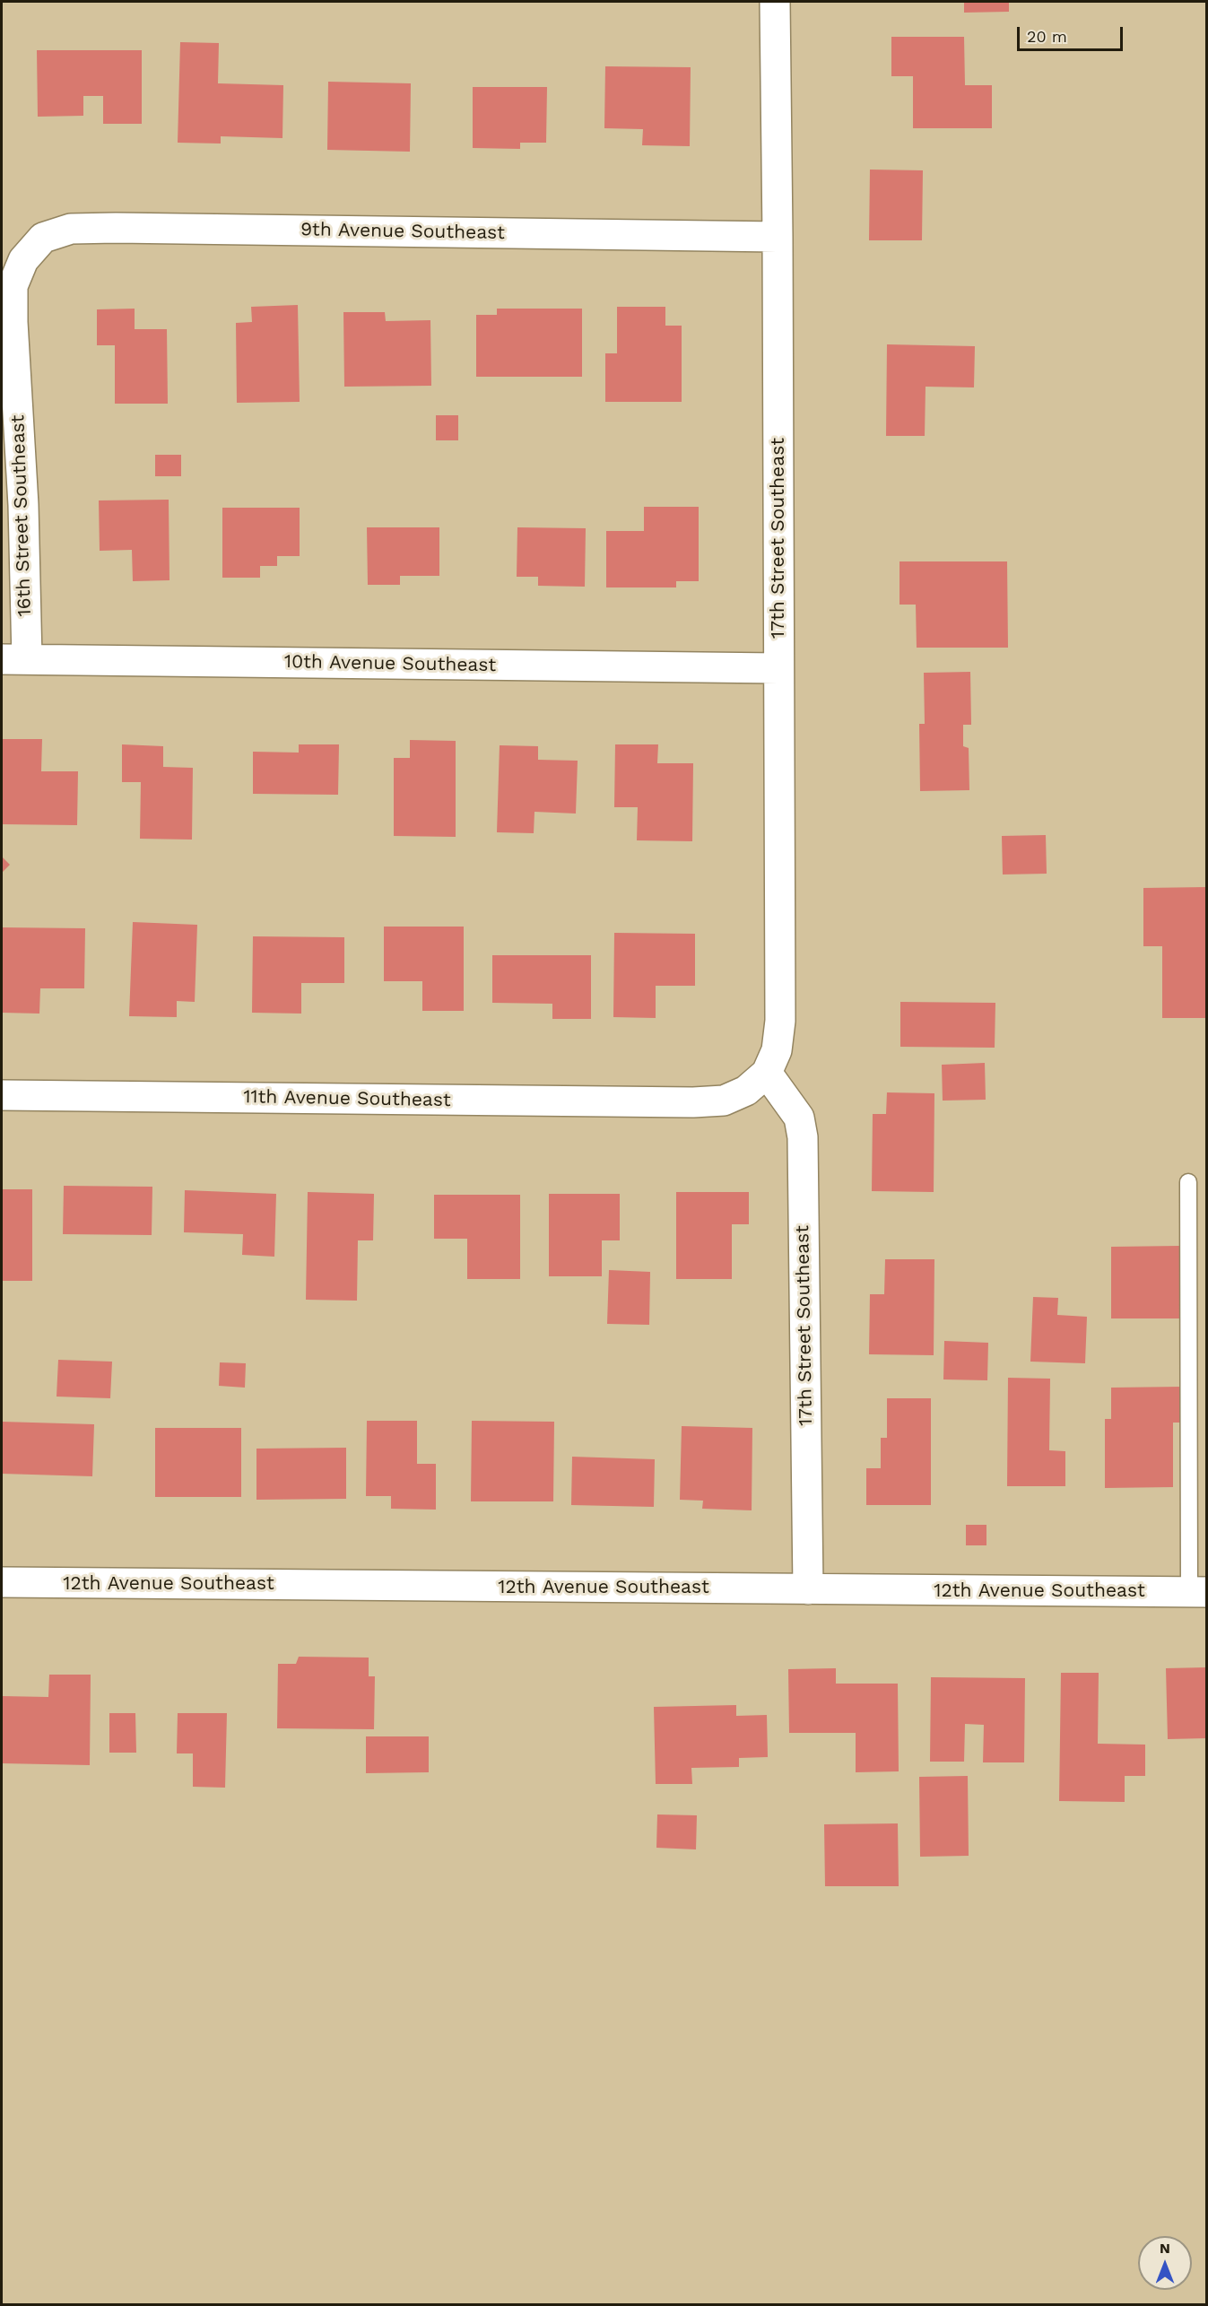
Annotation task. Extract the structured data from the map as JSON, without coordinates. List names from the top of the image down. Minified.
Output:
{"streets":{"street":["9th Avenue Southeast","16th Street Southeast","17th Street Southeast","10th Avenue Southeast","11th Avenue Southeast","12th Avenue Southeast"]},"crossings":[["9th Avenue Southeast","16th Street Southeast"],["9th Avenue Southeast","17th Street Southeast"],["16th Street Southeast","10th Avenue Southeast"],["17th Street Southeast","10th Avenue Southeast"],["17th Street Southeast","11th Avenue Southeast"],["17th Street Southeast","12th Avenue Southeast"]],"scale_bar":"20 m","north":"top"}
